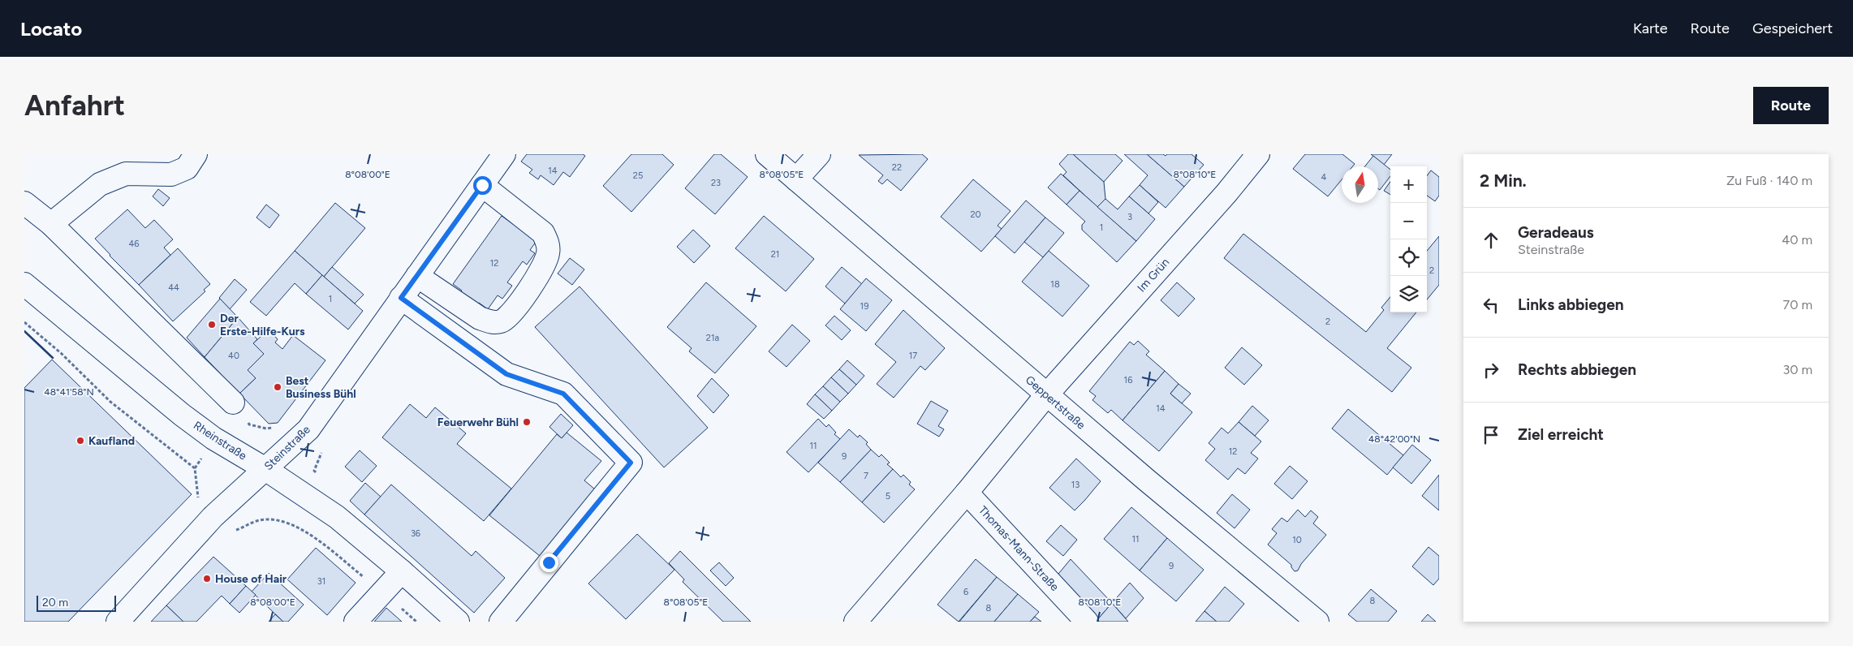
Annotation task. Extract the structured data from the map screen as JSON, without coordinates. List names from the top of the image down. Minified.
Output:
{"streets":{"street":["Im Grün","Geppertstraße","Rheinstraße","Steinstraße","Thomas-Mann-Straße"]},"crossings":[["Im Grün","Geppertstraße"],["Rheinstraße","Steinstraße"]],"places":["Der Erste-Hilfe-Kurs","Best Business Bühl","Feuerwehr Bühl","Kaufland","House of Hair"],"house_numbers":["22","14","25","4","23","20","3","1","46","21","12","2","18","44","1","19","2","21a","40","17","16","14","11","12","9","7","13","5","36","11","10","9","31","6","8","8"],"scale_bar":"20 m","north":"top","page":{"header":"Locato","nav":["Karte","Route","Gespeichert"],"buttons":"Route","title":"Anfahrt","heading":["2 Min.","Zu Fuß · 140 m"],"map_buttons":["+","−"],"list":[["Geradeaus","Steinstraße","40 m"],["Links abbiegen","70 m"],["Rechts abbiegen","30 m"],"Ziel erreicht"],"scale":"20 m"},"coordinates":["8°08'00\"E","8°08'05\"E","8°08'10\"E","48°41'58\"N","48°42'00\"N"]}
